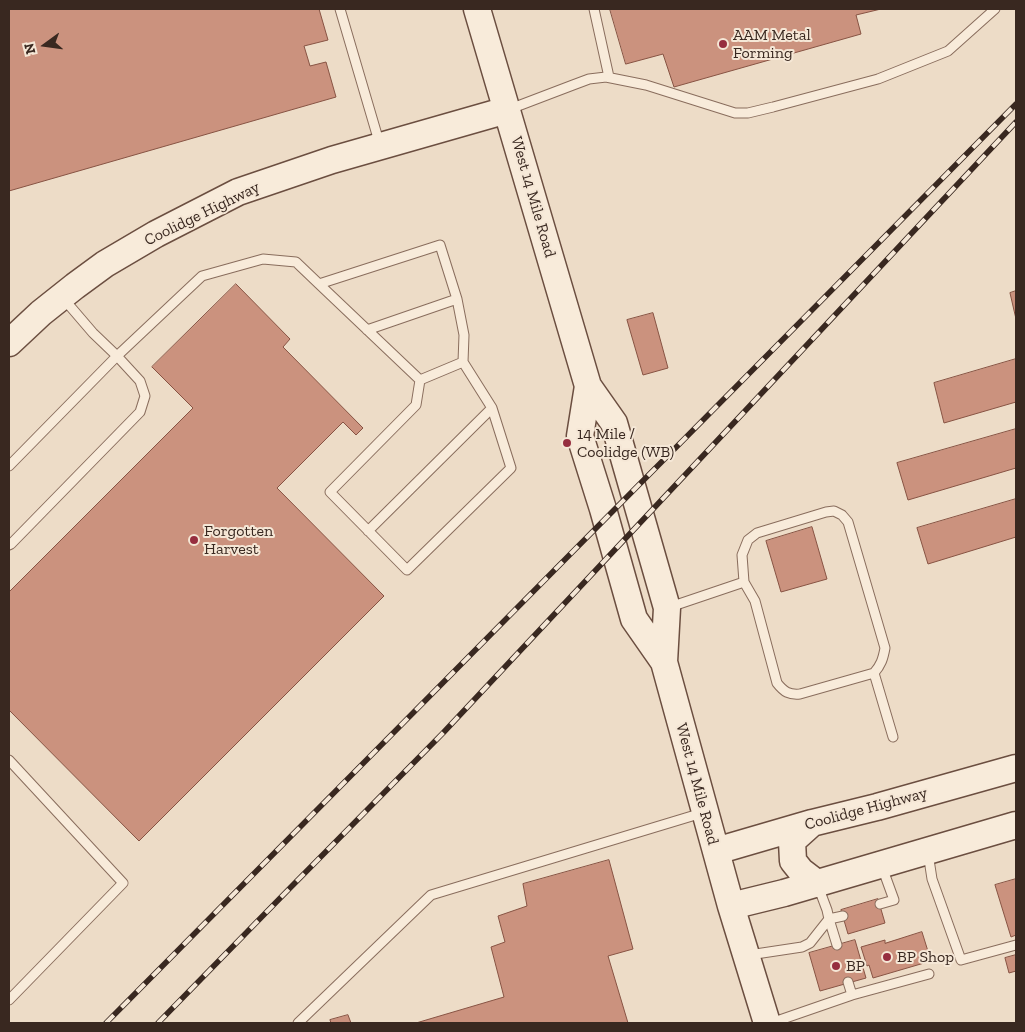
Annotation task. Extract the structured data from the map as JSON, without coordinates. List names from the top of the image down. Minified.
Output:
{"streets":{"main road":["West 14 Mile Road","Coolidge Highway"]},"crossings":[["West 14 Mile Road","Coolidge Highway"]],"places":["AAM Metal Forming","14 Mile / Coolidge (WB)","Forgotten Harvest","BP Shop","BP"],"north":"left"}
